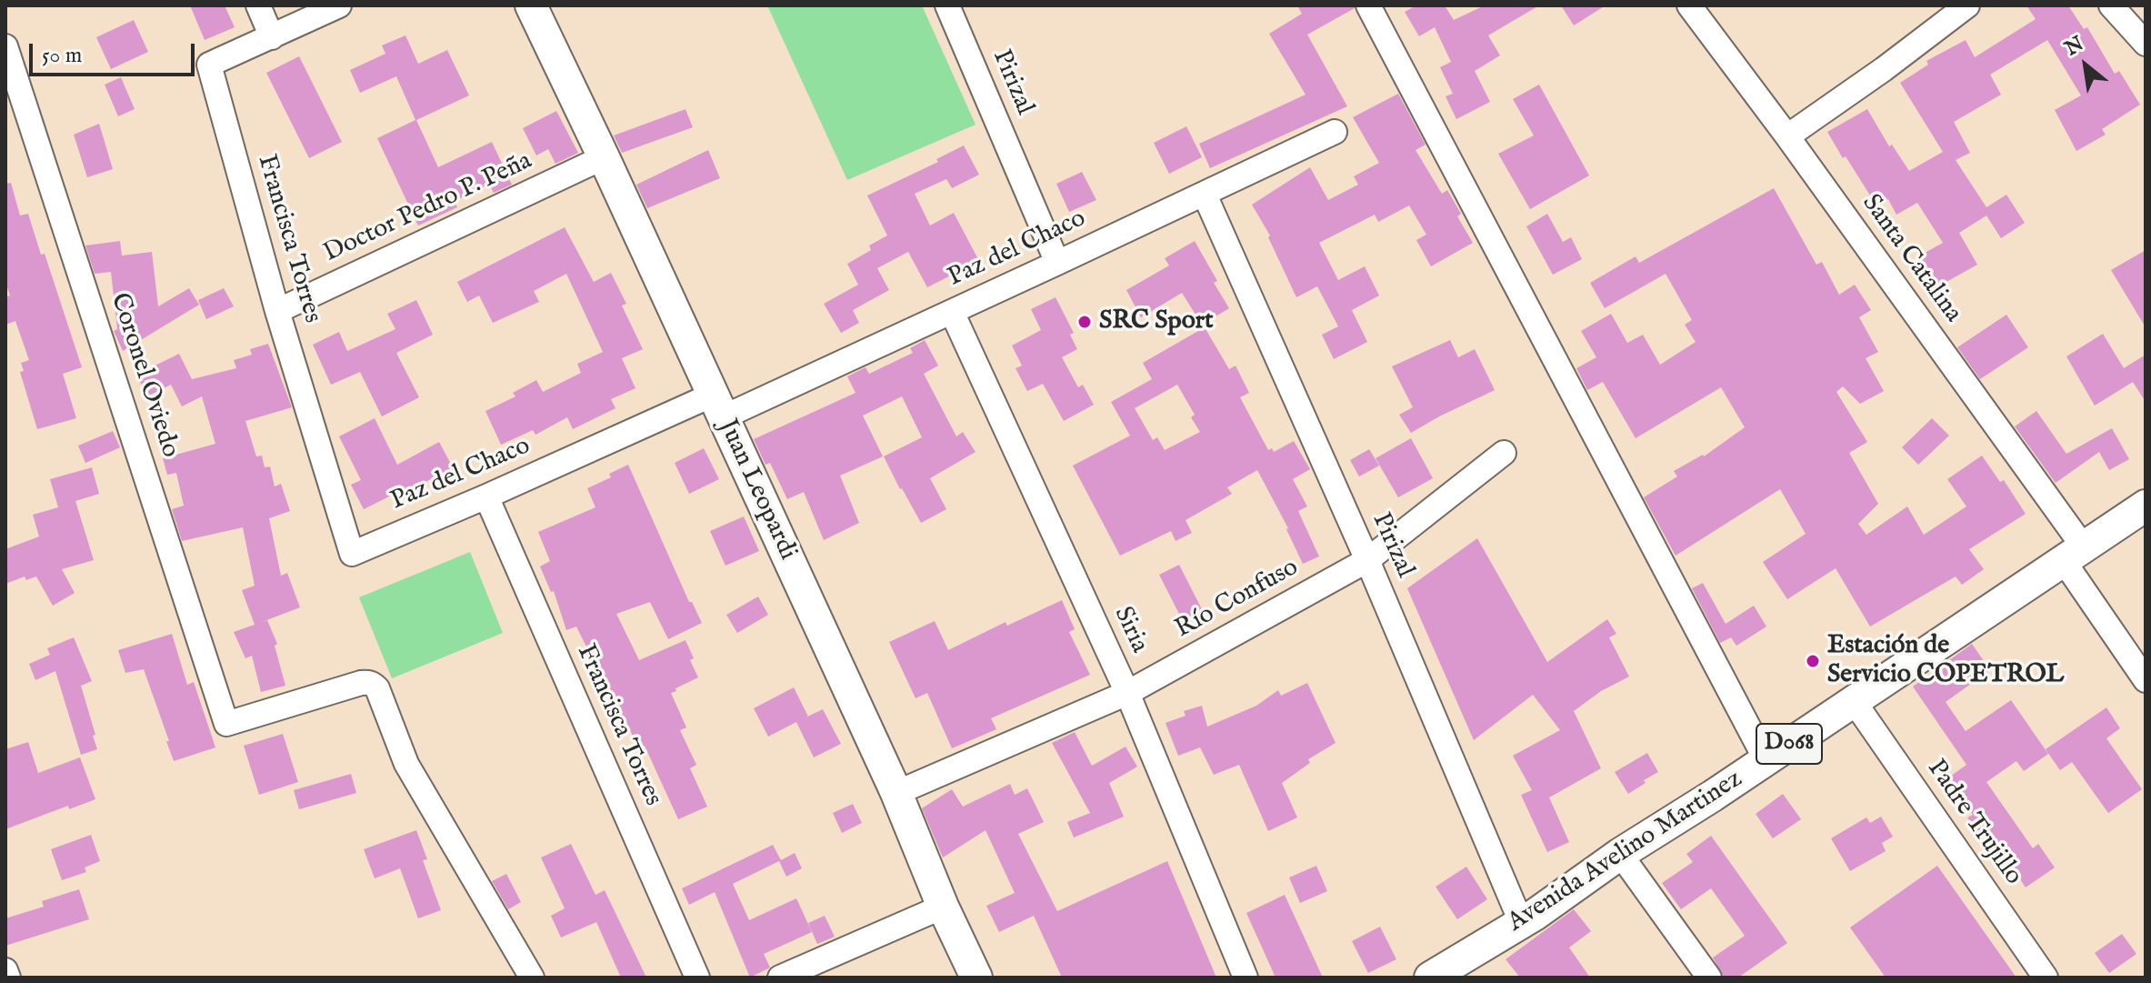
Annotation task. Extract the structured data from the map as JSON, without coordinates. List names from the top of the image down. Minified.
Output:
{"streets":{"main road":["Juan Leopardi","D068","Avenida Avelino Martinez"],"street":["Pirizal","Doctor Pedro P. Peña","Francisca Torres","Paz del Chaco","Santa Catalina","Coronel Oviedo","Río Confuso","Siria","Padre Trujillo"]},"crossings":[["Pirizal","Paz del Chaco"],["Pirizal","Río Confuso"],["Pirizal","Avenida Avelino Martinez"],["Doctor Pedro P. Peña","Francisca Torres"],["Doctor Pedro P. Peña","Juan Leopardi"],["Francisca Torres","Paz del Chaco"],["Paz del Chaco","Juan Leopardi"],["Paz del Chaco","Siria"],["Santa Catalina","Avenida Avelino Martinez"],["Juan Leopardi","Río Confuso"],["Río Confuso","Siria"],["Padre Trujillo","Avenida Avelino Martinez"]],"places":["SRC Sport","Estación de Servicio COPETROL"],"scale_bar":"50 m","north":"top left"}
